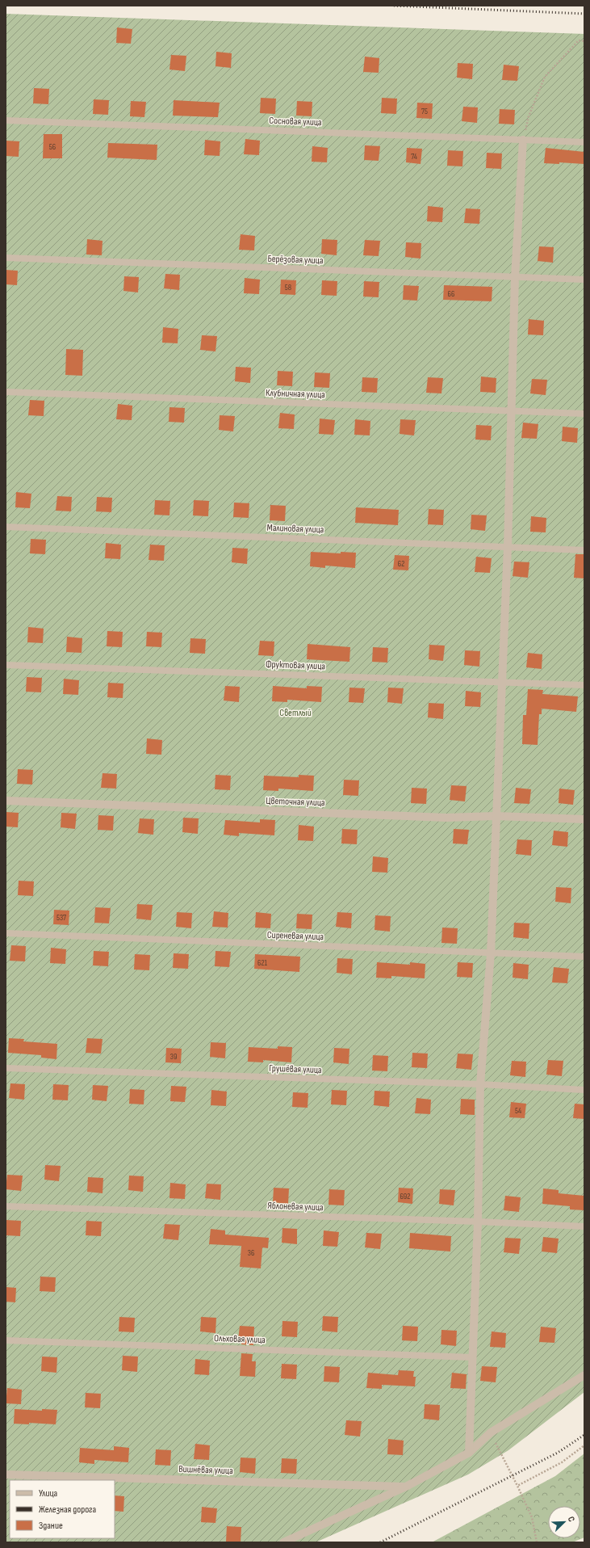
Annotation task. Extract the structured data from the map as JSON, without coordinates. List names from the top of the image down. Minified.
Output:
{"streets":{"street":["Цветочная улица","Вишнёвая улица"],"lane":["Сосновая улица","Берёзовая улица","Клубничная улица","Малиновая улица","Фруктовая улица","Сиреневая улица","Грушёвая улица","Яблоневая улица","Ольховая улица"]},"parks":["Светлый"],"house_numbers":["75","56","74","58","66","62","537","621","39","54","692","36"],"legend":["Улица","Железная дорога","Здание"],"north":"top right"}
